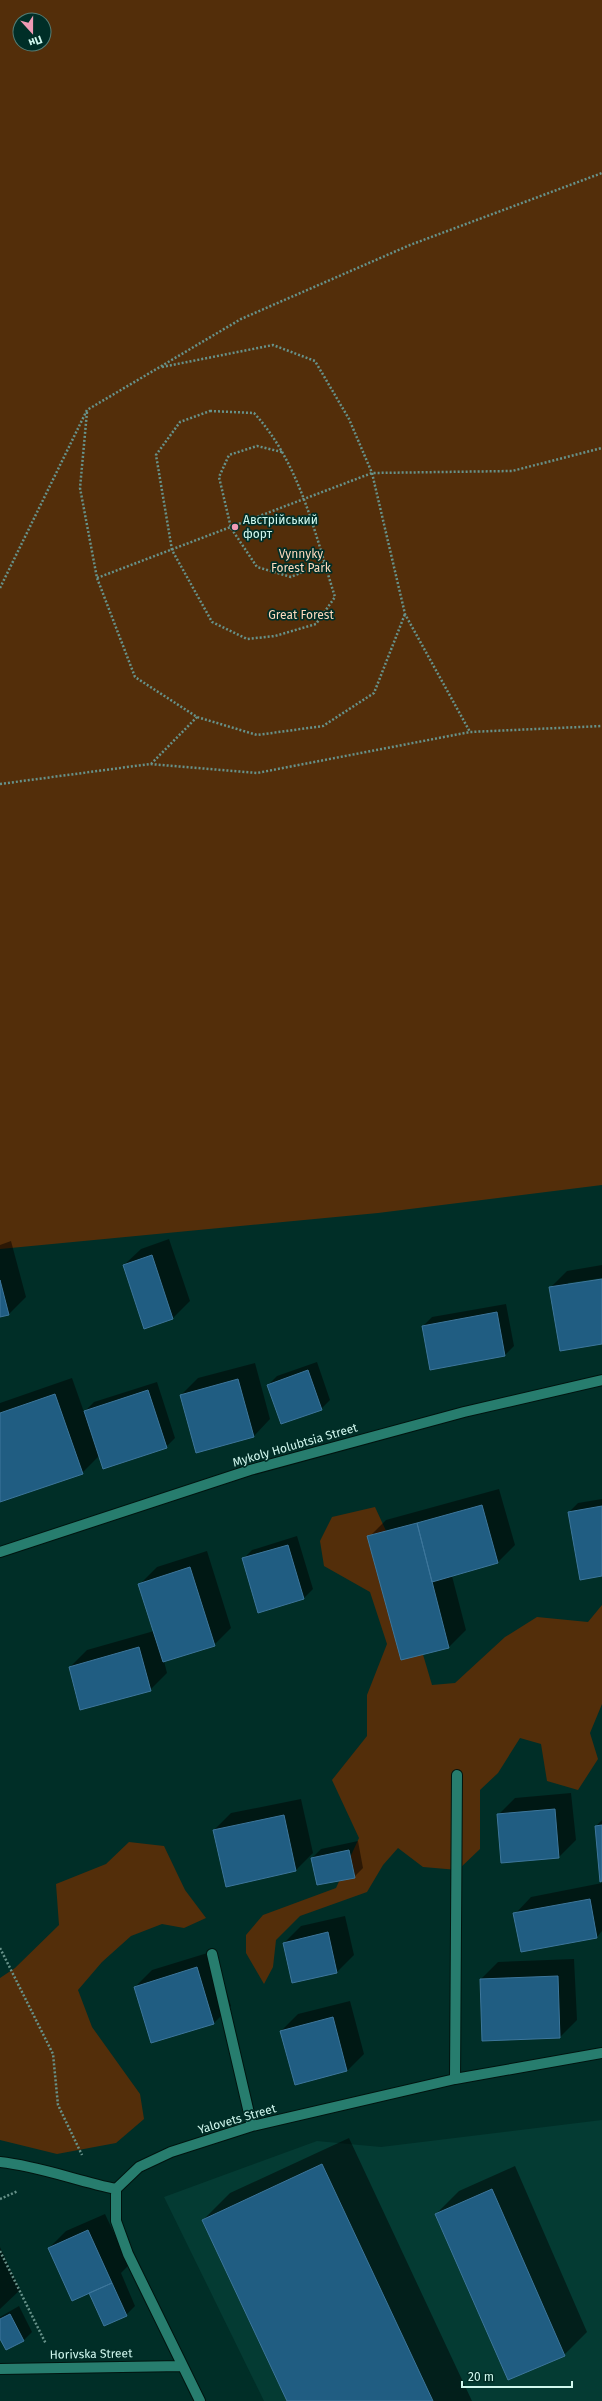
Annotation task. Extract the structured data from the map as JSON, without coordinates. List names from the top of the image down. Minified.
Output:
{"streets":{"street":["Mykoly Holubtsia Street","Yalovets Street","Horivska Street"]},"parks":["Vynnyky Forest Park","Great Forest"],"places":["Австрійський форт"],"scale_bar":"20 m","north":"bottom"}
